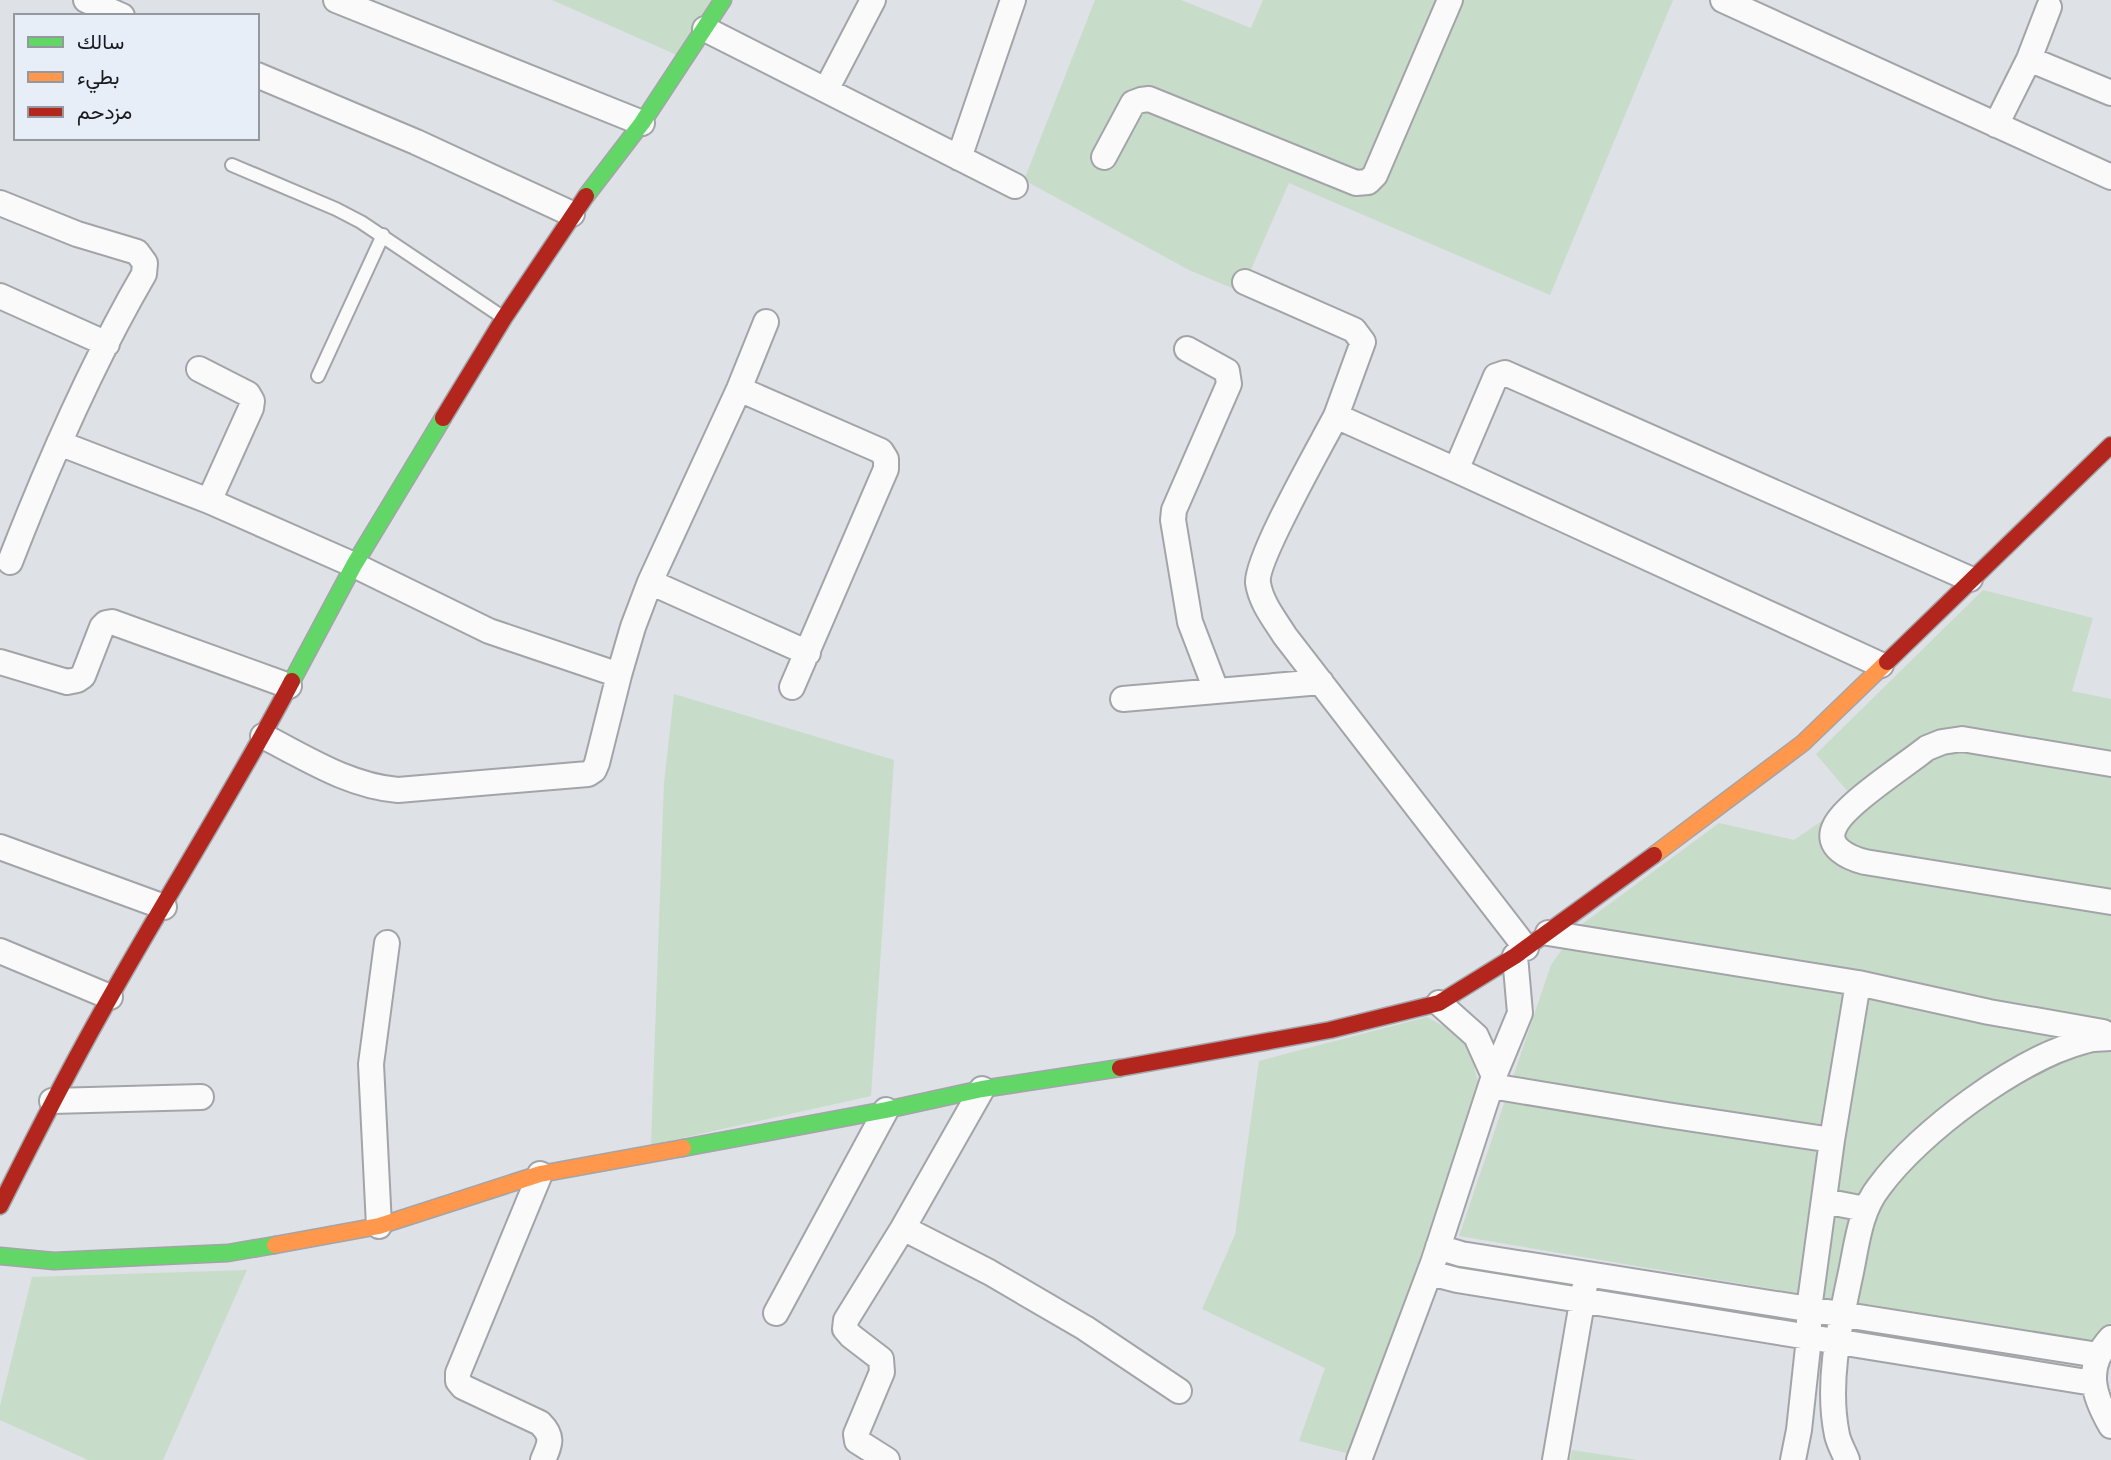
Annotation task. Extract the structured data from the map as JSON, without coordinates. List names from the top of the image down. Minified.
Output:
{"legend":["سالك","بطيء","مزدحم"]}
